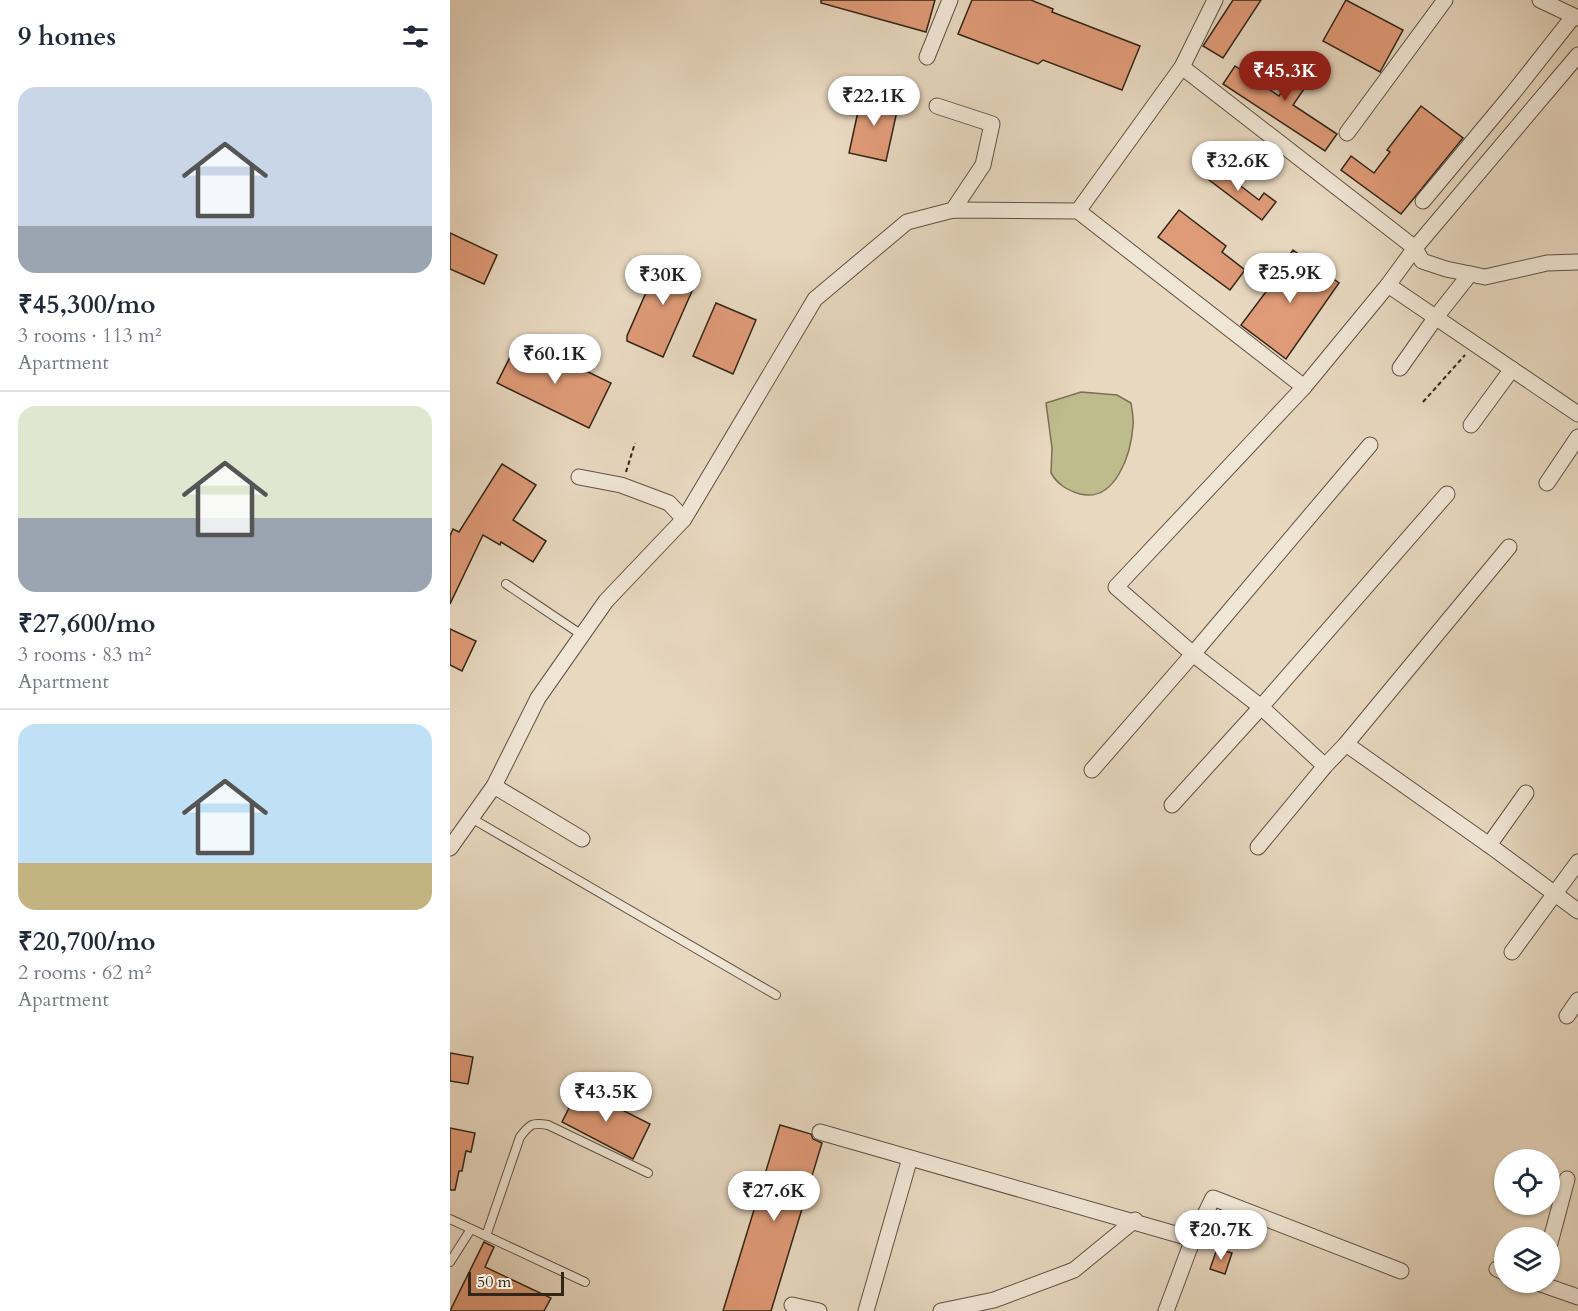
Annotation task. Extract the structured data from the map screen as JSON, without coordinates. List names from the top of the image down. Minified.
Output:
{"scale_bar":"50 m","page":{"heading":"9 homes","price":["₹45.3K","₹22.1K","₹32.6K","₹25.9K","₹30K","₹60.1K","₹43.5K","₹27.6K","₹20.7K"],"list":[{"name":"₹45,300/mo","note":"3 rooms · 113 m² · Apartment"},{"name":"₹27,600/mo","note":"3 rooms · 83 m² · Apartment"},{"name":"₹20,700/mo","note":"2 rooms · 62 m² · Apartment"}],"scale":"50 m"}}
